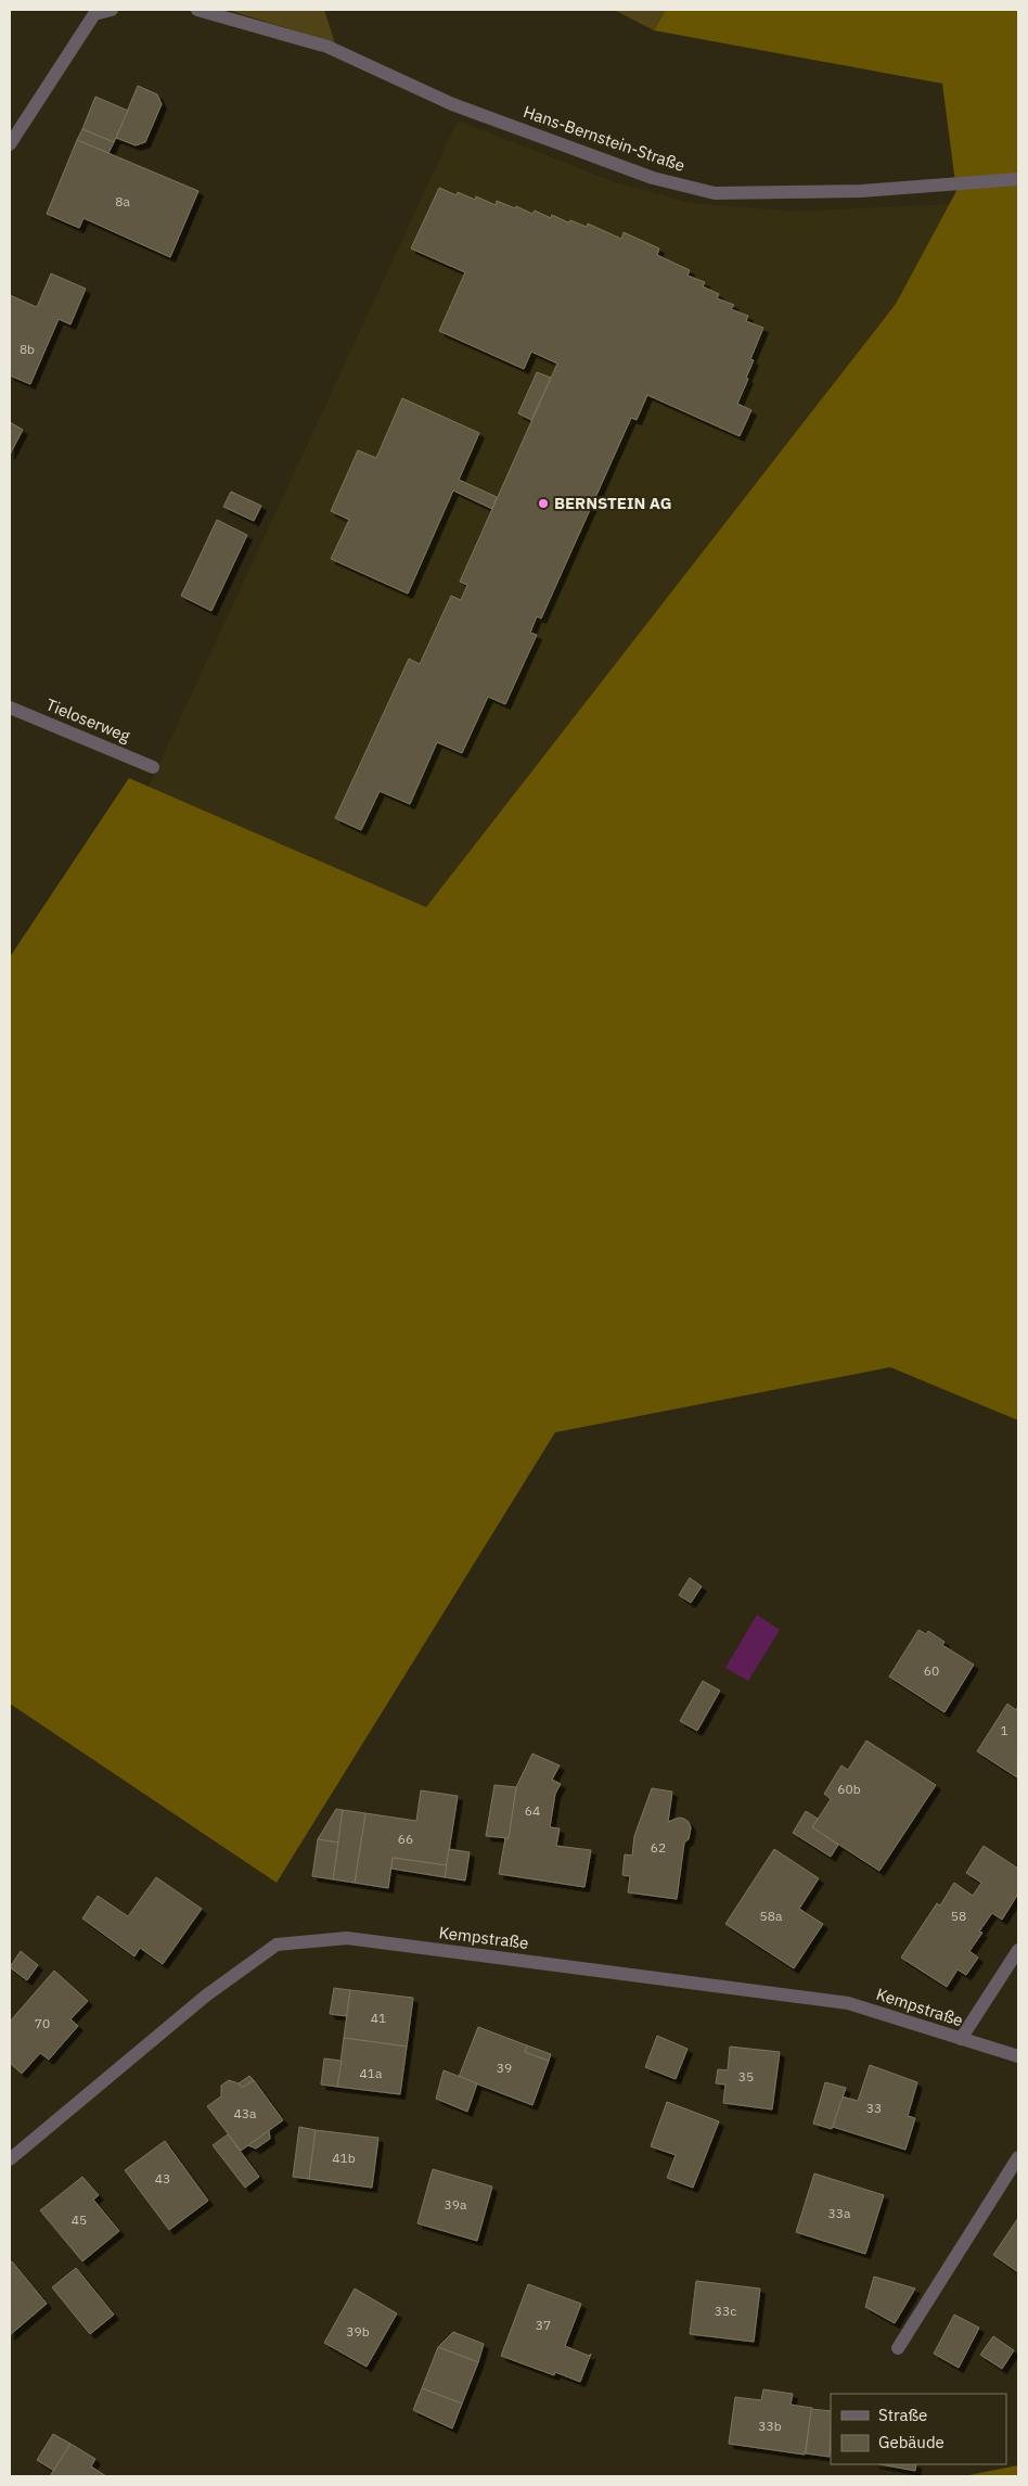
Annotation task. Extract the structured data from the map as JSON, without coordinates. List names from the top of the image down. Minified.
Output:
{"streets":{"street":["Hans-Bernstein-Straße","Tieloserweg","Kempstraße"]},"places":["BERNSTEIN AG"],"house_numbers":["8a","8b","60","1","60b","64","66","62","58a","58","41","70","39","41a","35","33","43a","41b","43","39a","33a","45","33c","37","39b","33b"],"legend":["Straße","Gebäude"]}
